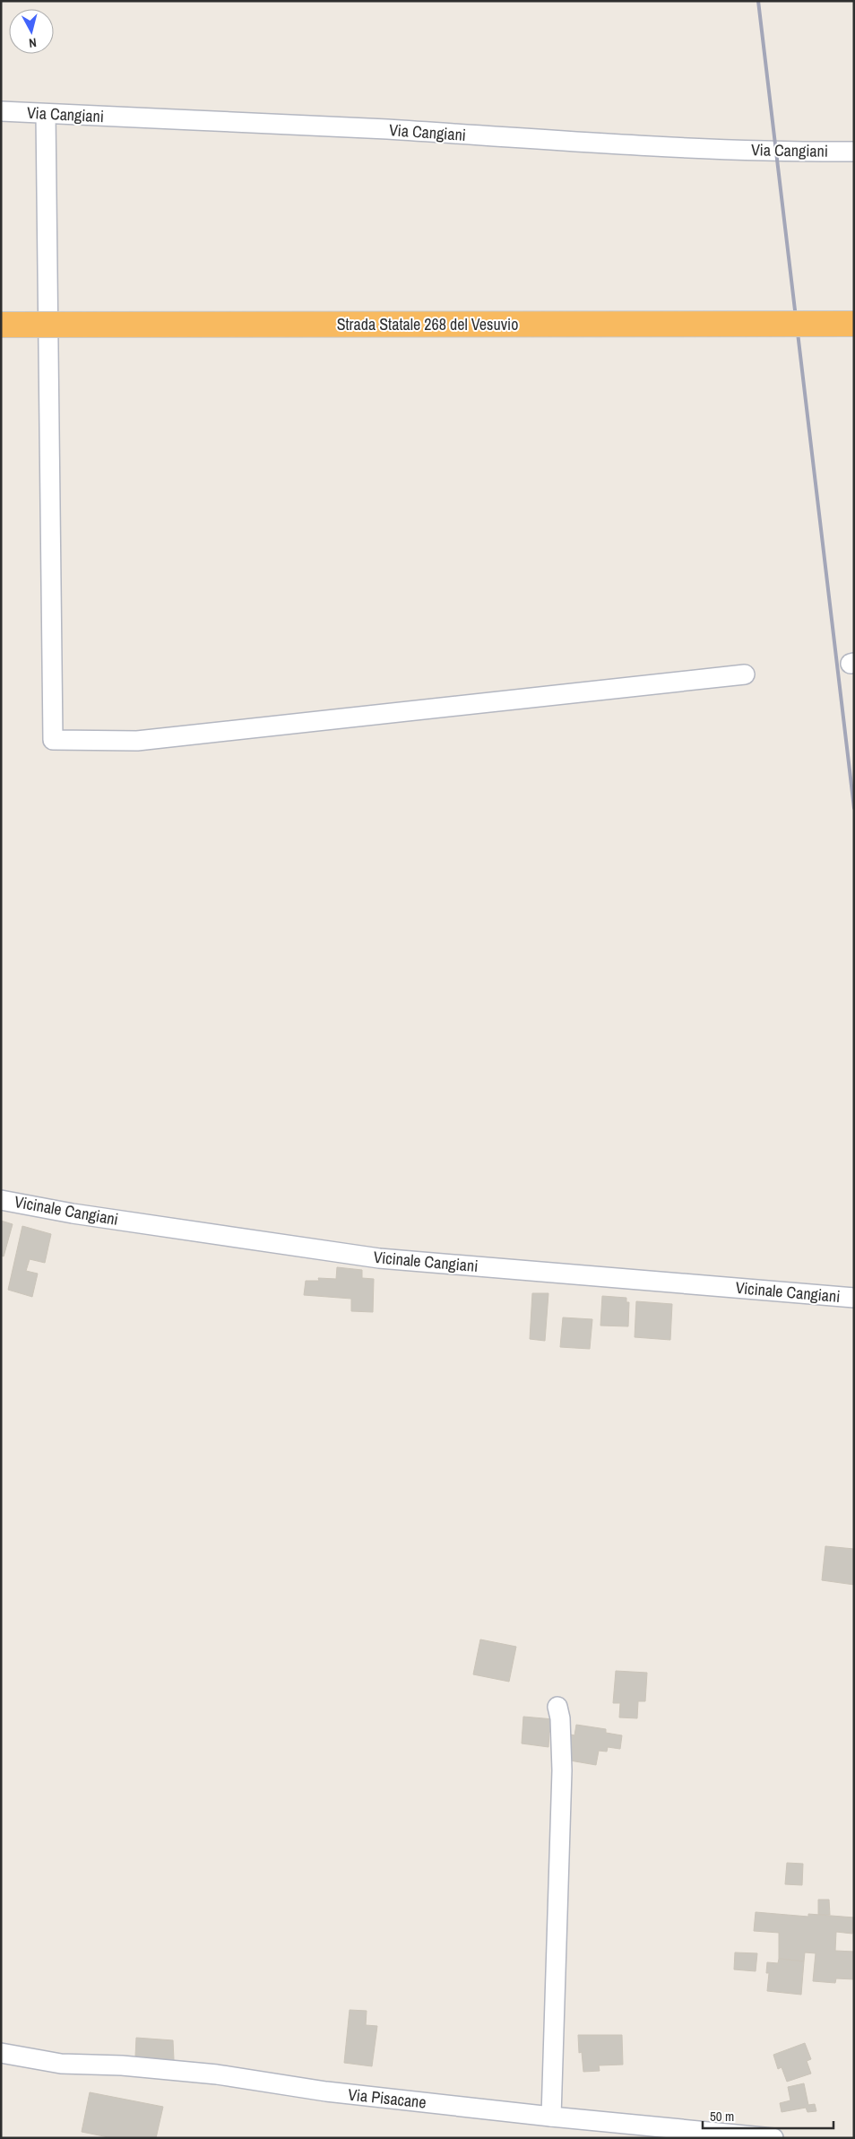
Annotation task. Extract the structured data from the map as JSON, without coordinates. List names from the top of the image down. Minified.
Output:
{"streets":{"highway":["Strada Statale 268 del Vesuvio"],"street":["Via Cangiani","Vicinale Cangiani","Via Pisacane"]},"scale_bar":"50 m","north":"bottom"}
